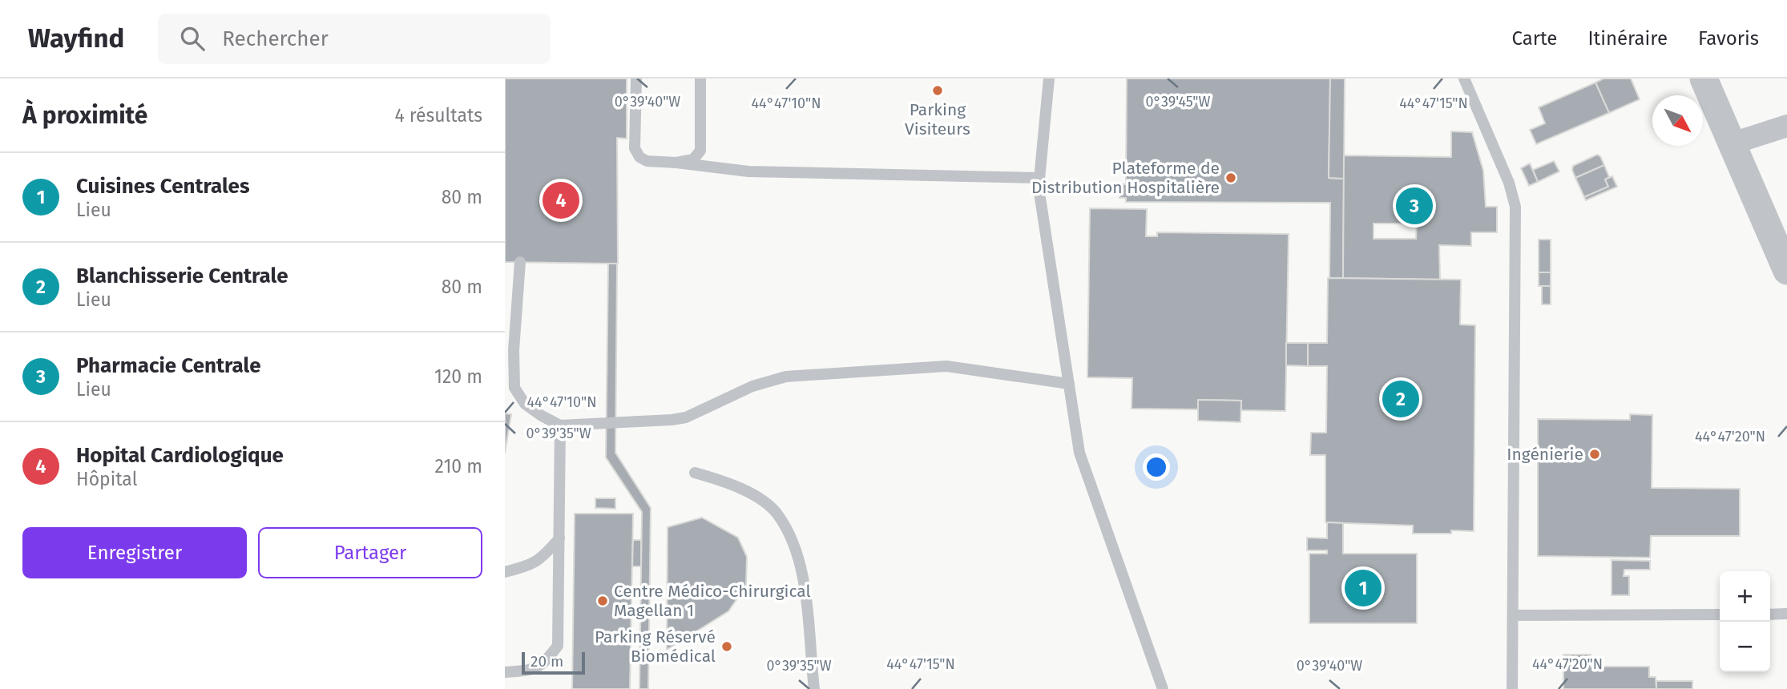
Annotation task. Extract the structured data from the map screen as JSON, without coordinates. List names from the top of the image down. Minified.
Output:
{"places":["Parking Visiteurs","Plateforme de Distribution Hospitalière","Ingénierie","Centre Médico-Chirurgical Magellan 1","Parking Réservé Biomédical"],"scale_bar":"20 m","north":"bottom right","page":{"header":"Wayfind","search":"Rechercher","nav":["Carte","Itinéraire","Favoris"],"heading":["À proximité","4 résultats"],"list":[{"mark":"1","name":"Cuisines Centrales","note":"Lieu","value":"80 m"},{"mark":"2","name":"Blanchisserie Centrale","note":"Lieu","value":"80 m"},{"mark":"3","name":"Pharmacie Centrale","note":"Lieu","value":"120 m"},{"mark":"4","name":"Hopital Cardiologique","note":"Hôpital","value":"210 m"}],"pins":["4","3","2","1"],"buttons":["Enregistrer","Partager"],"map_buttons":["+","−"],"scale":"20 m"},"coordinates":["0°39'40\"W","0°39'45\"W","44°47'10\"N","44°47'15\"N","0°39'35\"W","44°47'20\"N"]}
